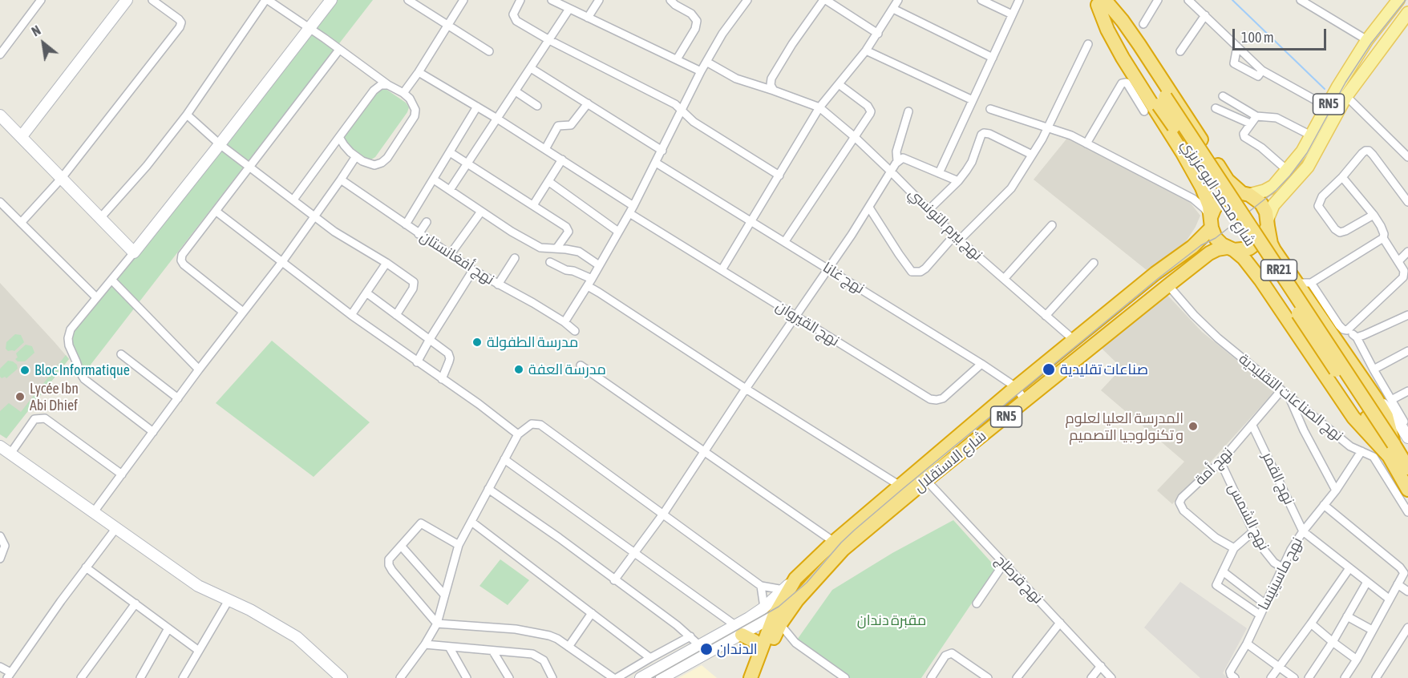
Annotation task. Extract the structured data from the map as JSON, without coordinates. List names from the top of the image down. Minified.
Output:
{"streets":{"highway":["RN5","شارع محمد البوعزيزي","RR21","شارع الاستقلال"],"street":["نهج بيرم التونسي","نهج أفغانستان","نهج غانا","نهج القيروان","نهج الصناعات التقليدية","نهج أمة","نهج القمر","نهج الشمس","نهج ماسينيسا","نهج قرطاج"]},"crossings":[["RN5","شارع محمد البوعزيزي"],["RN5","شارع الاستقلال"],["شارع محمد البوعزيزي","شارع الاستقلال"],["نهج بيرم التونسي","شارع الاستقلال"],["نهج غانا","نهج القيروان"],["نهج غانا","شارع الاستقلال"],["نهج الصناعات التقليدية","شارع الاستقلال"],["نهج الصناعات التقليدية","نهج أمة"],["نهج الصناعات التقليدية","نهج ماسينيسا"],["شارع الاستقلال","نهج قرطاج"],["نهج أمة","نهج القمر"],["نهج أمة","نهج الشمس"],["نهج القمر","نهج ماسينيسا"],["نهج الشمس","نهج ماسينيسا"]],"parks":["مقبرة دندان"],"places":["مدرسة الطفولة","مدرسة العفة","صناعات تقليدية","Bloc Informatique","Lycée Ibn Abi Dhief","المدرسة العليا لعلوم و تكنولوجيا التصميم","الدندان"],"scale_bar":"100 m","north":"top left"}
